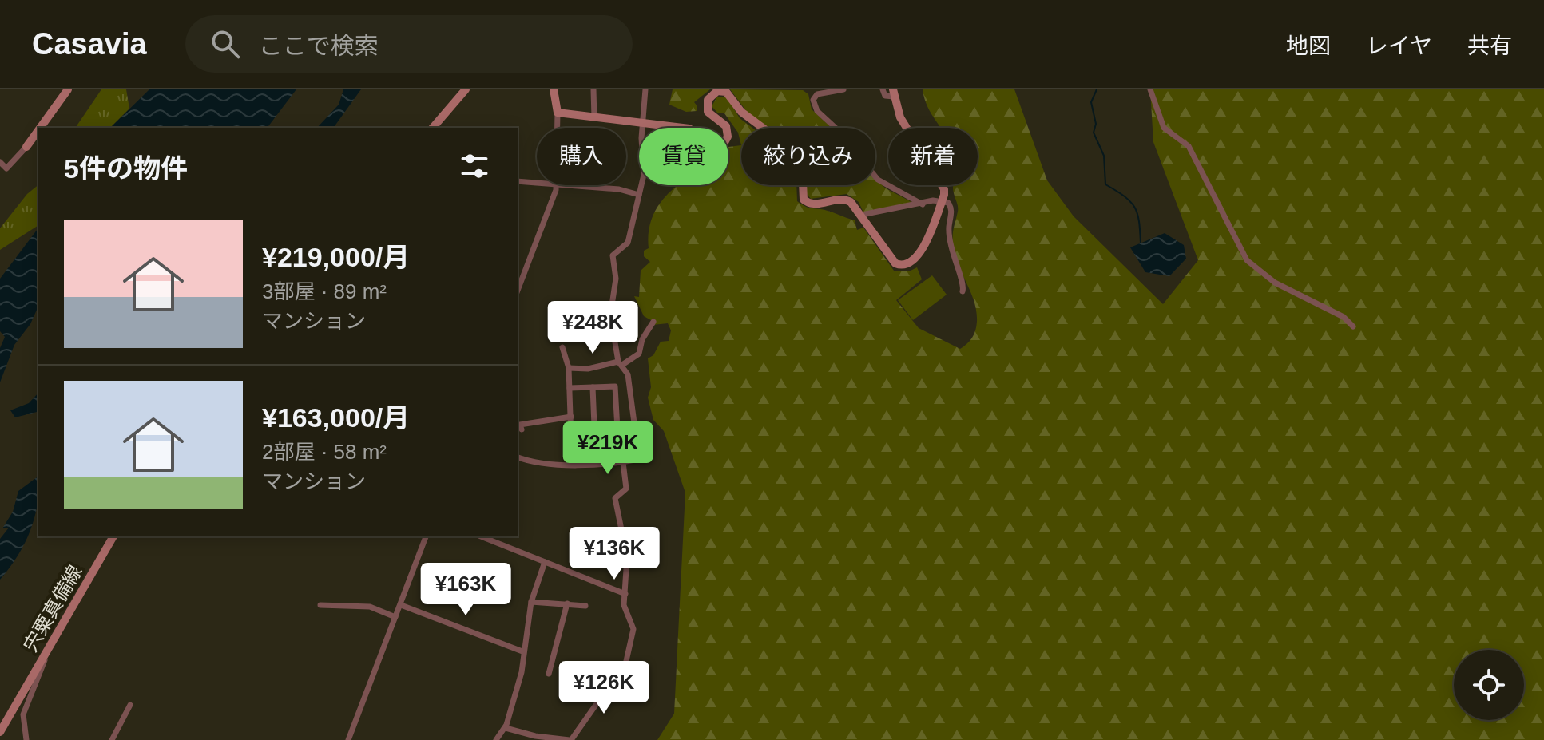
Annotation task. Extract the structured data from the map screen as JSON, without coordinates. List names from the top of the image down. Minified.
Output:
{"streets":{"street":["宍粟真備線"]},"page":{"header":"Casavia","search":"ここで検索","nav":["地図","レイヤ","共有"],"chip":["購入","賃貸","絞り込み","新着"],"heading":"5件の物件","list":[{"name":"¥219,000/月","note":"3部屋 · 89 m² · マンション"},{"name":"¥163,000/月","note":"2部屋 · 58 m² · マンション"}],"price":["¥248K","¥219K","¥136K","¥163K","¥126K"]}}
